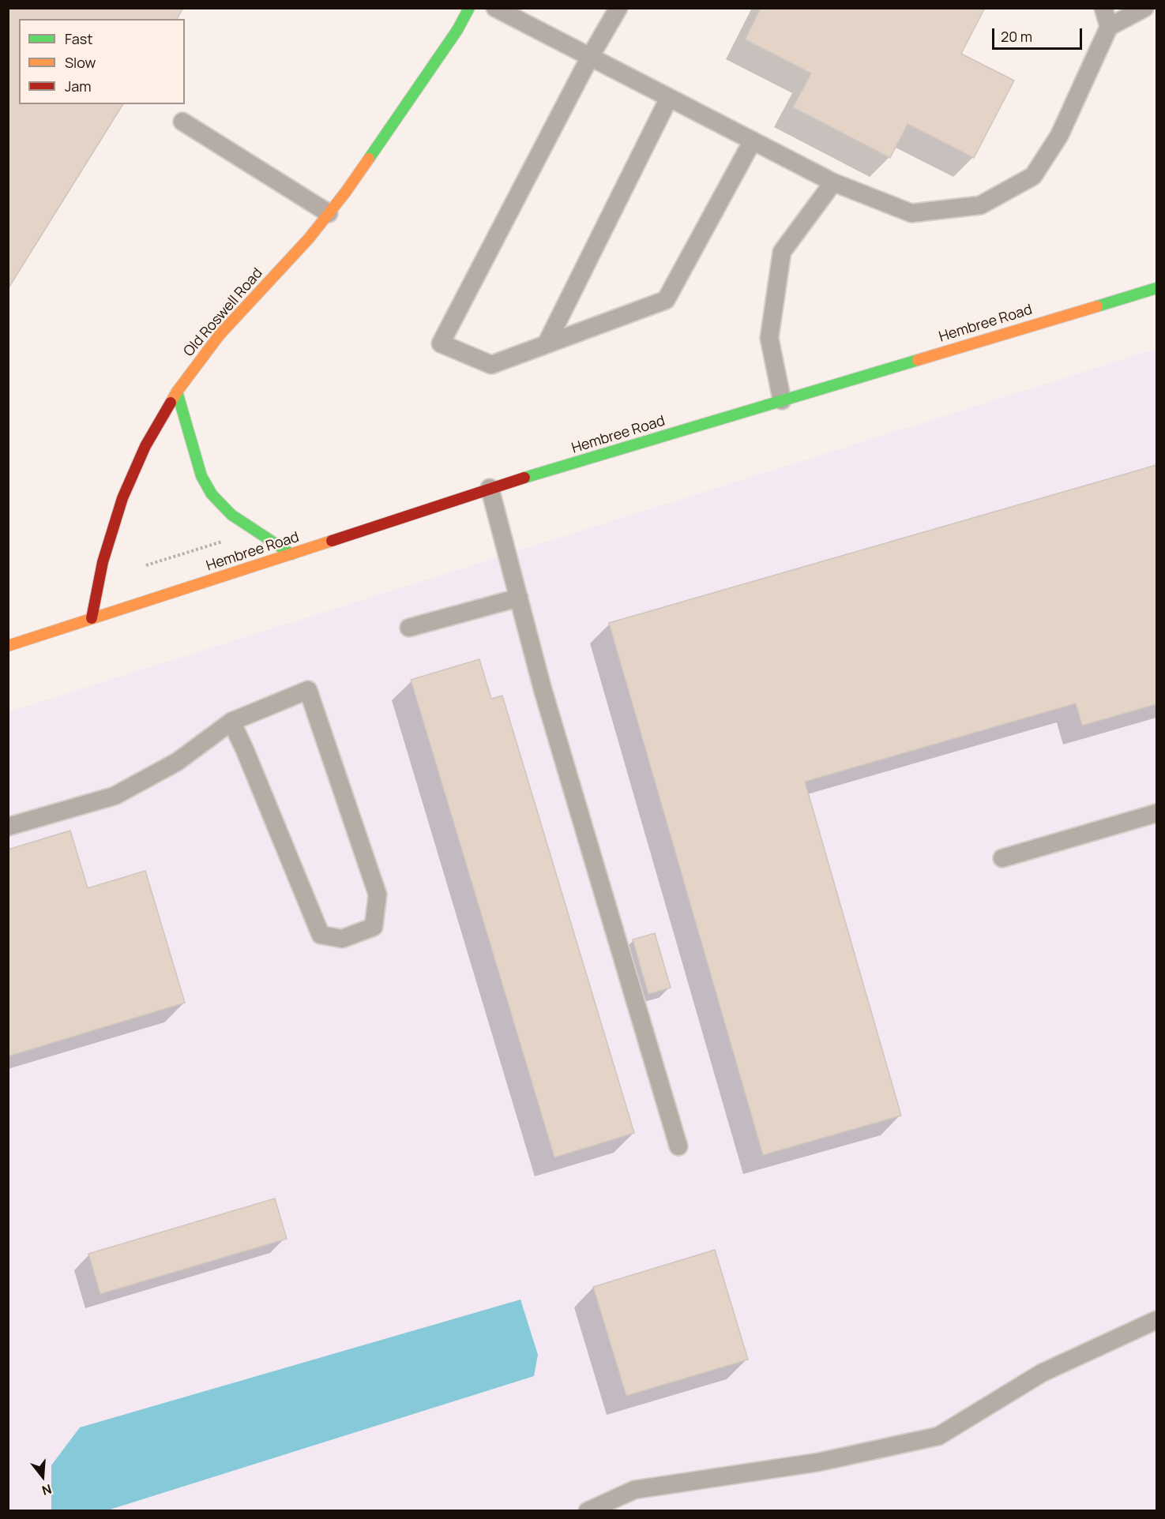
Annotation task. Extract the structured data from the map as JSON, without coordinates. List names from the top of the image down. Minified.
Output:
{"streets":{"street":["Old Roswell Road","Hembree Road"]},"crossings":[["Old Roswell Road","Hembree Road"]],"legend":["Fast","Slow","Jam"],"scale_bar":"20 m","north":"bottom"}
